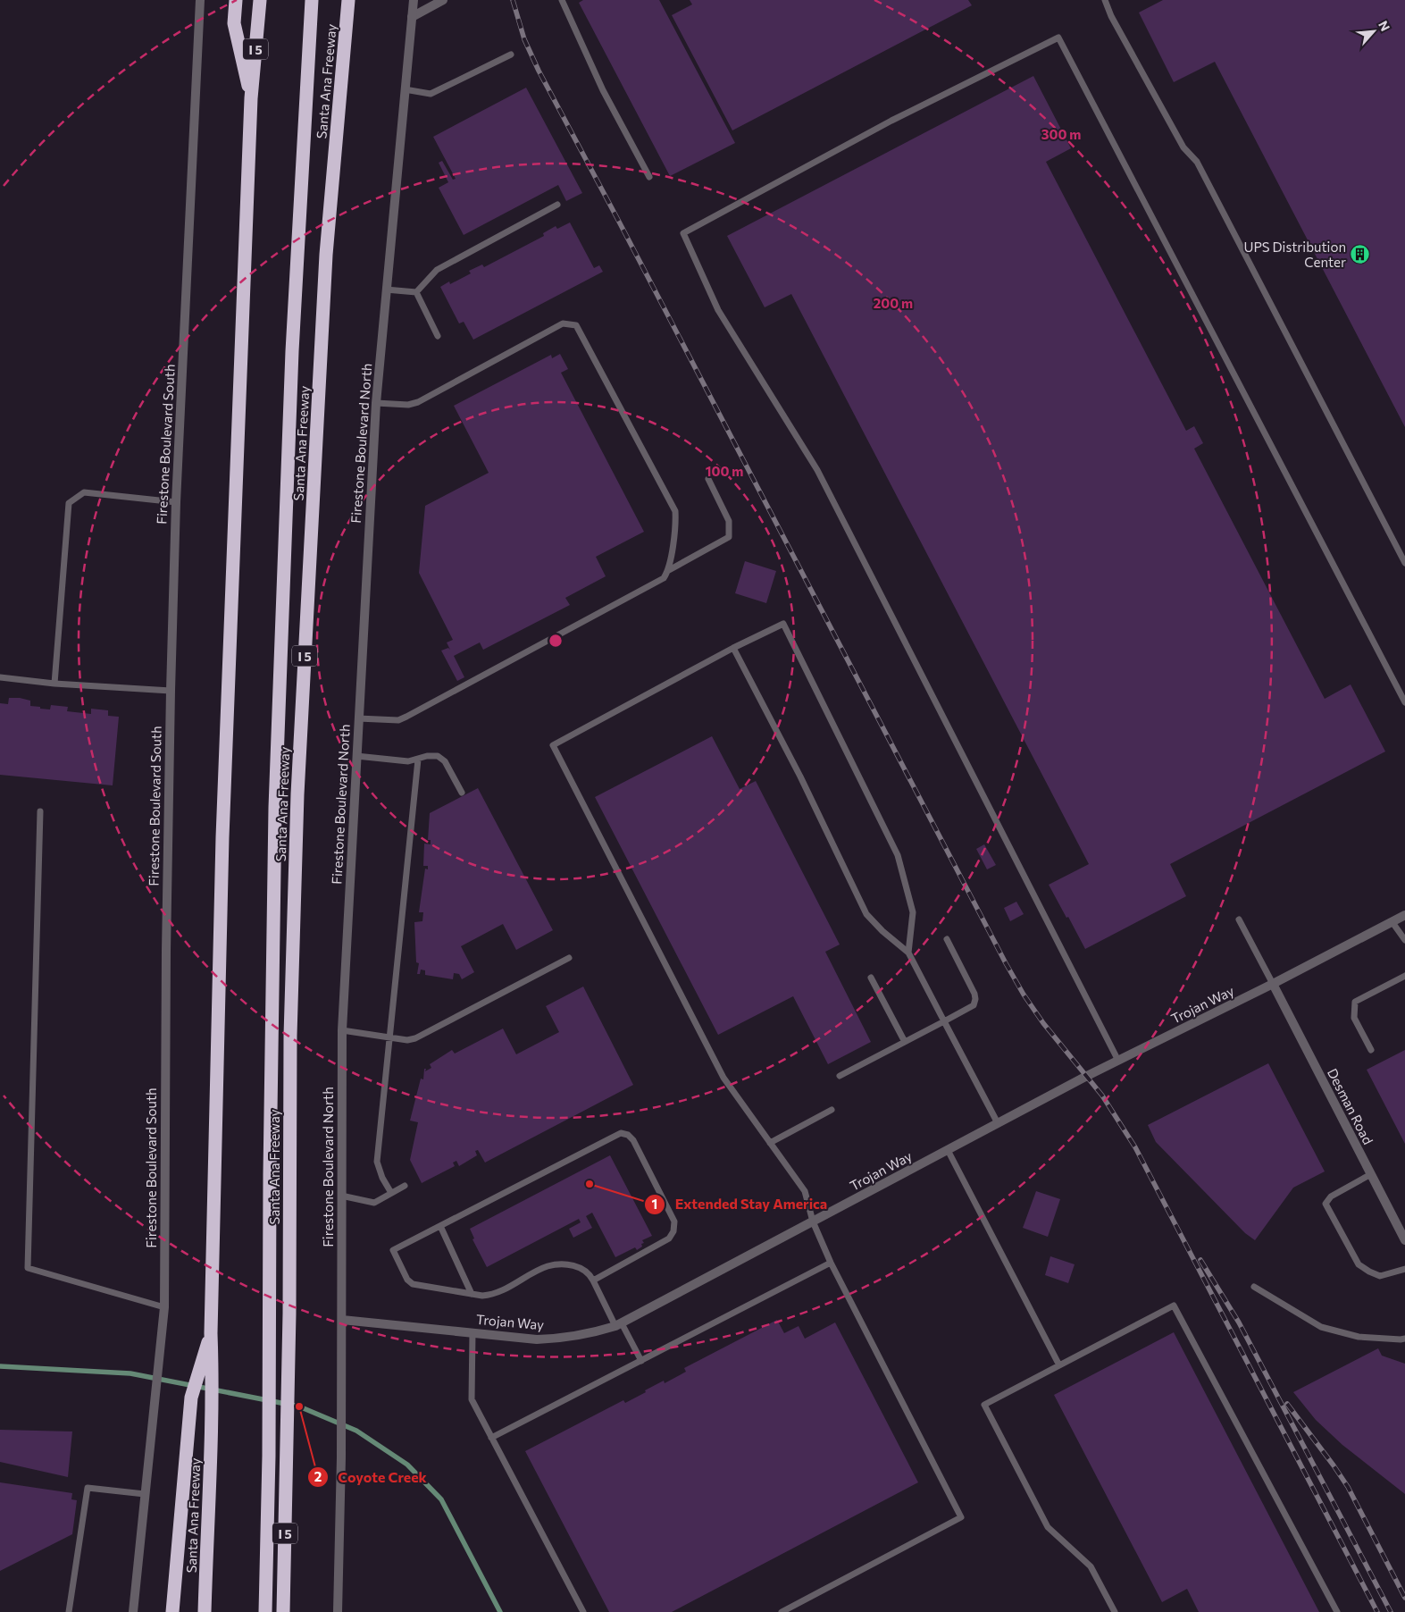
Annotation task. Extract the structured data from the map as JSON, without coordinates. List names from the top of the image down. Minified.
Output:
{"streets":{"highway":["I 5","Santa Ana Freeway"],"street":["Firestone Boulevard North","Firestone Boulevard South","Trojan Way","Desman Road"]},"crossings":[["Firestone Boulevard North","Trojan Way"],["Trojan Way","Desman Road"]],"places":{"building":["UPS Distribution Center"],"other":["Extended Stay America","Coyote Creek"]},"north":"top right","rings":["300 m","200 m","100 m"]}
